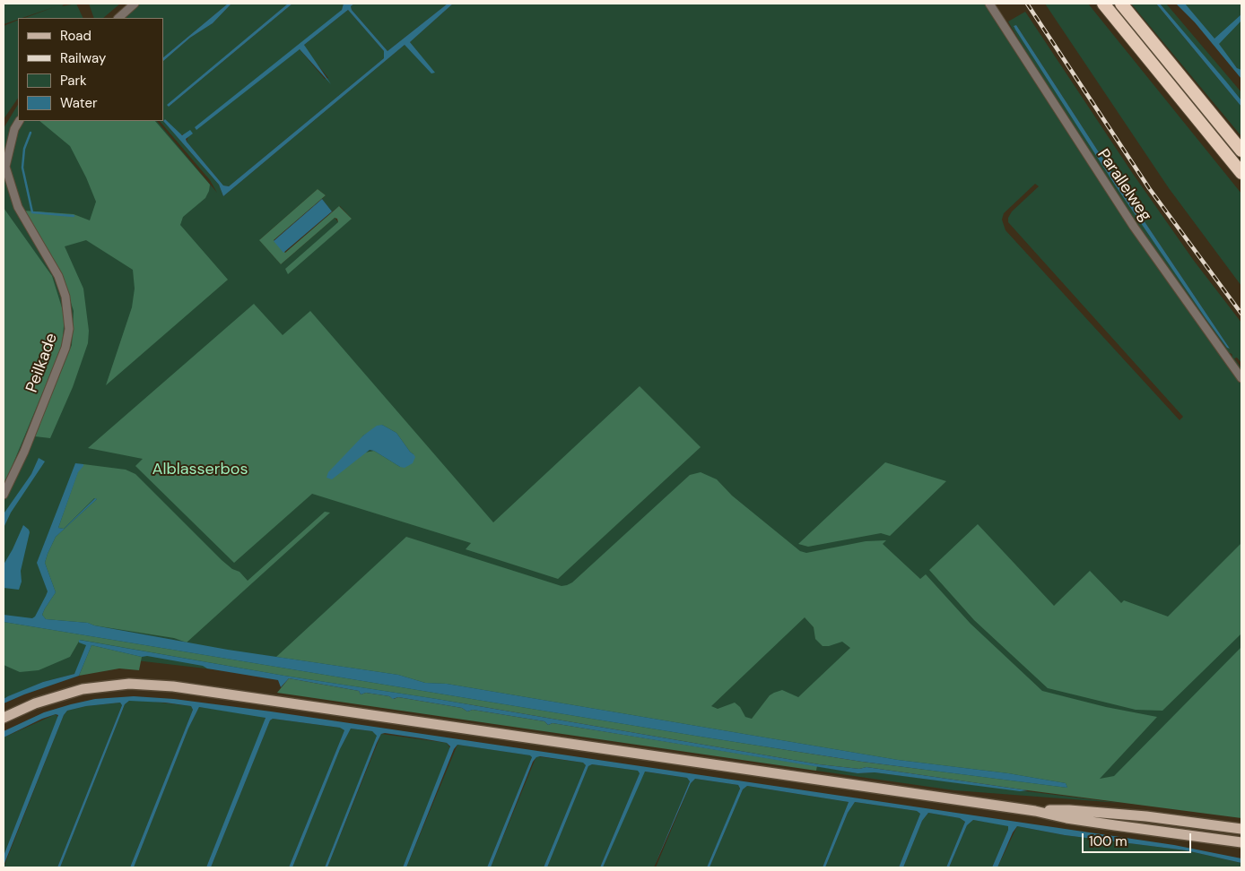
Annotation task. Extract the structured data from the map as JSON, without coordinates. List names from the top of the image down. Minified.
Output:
{"streets":{"street":["Parallelweg","Peilkade"]},"parks":["Alblasserbos"],"legend":["Road","Railway","Park","Water"],"scale_bar":"100 m"}
